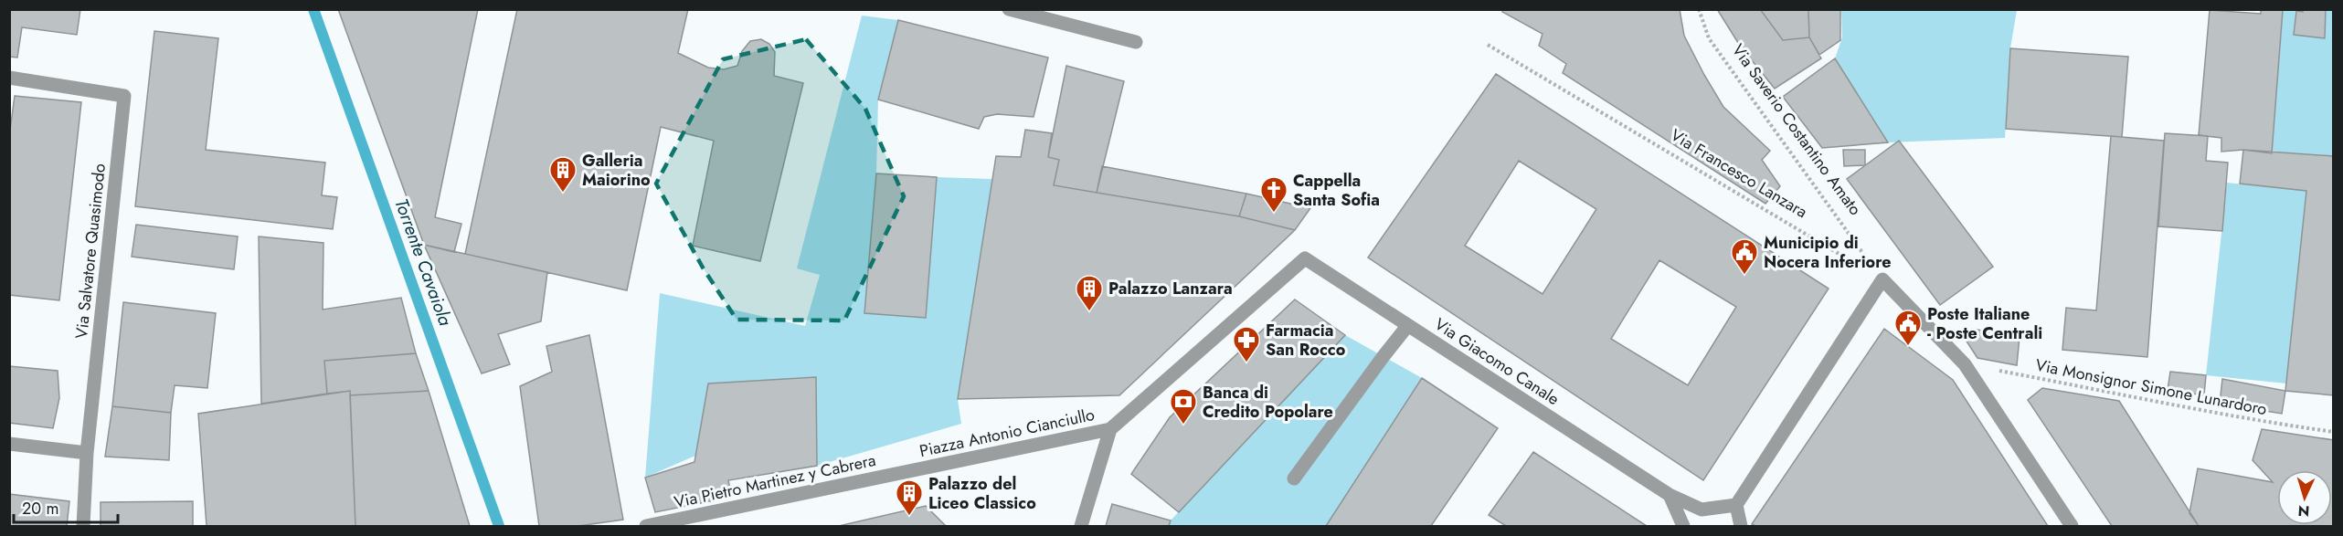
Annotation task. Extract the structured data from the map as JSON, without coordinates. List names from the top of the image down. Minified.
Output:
{"streets":{"street":["Via Salvatore Quasimodo","Via Giacomo Canale","Piazza Antonio Cianciullo","Via Pietro Martinez y Cabrera"],"path":["Via Saverio Costantino Amato","Via Francesco Lanzara","Via Monsignor Simone Lunardoro"]},"crossings":[["Via Saverio Costantino Amato","Via Francesco Lanzara"],["Via Giacomo Canale","Piazza Antonio Cianciullo"],["Piazza Antonio Cianciullo","Via Pietro Martinez y Cabrera"]],"water":["Torrente Cavaiola"],"places":{"building":["Galleria Maiorino","Palazzo Lanzara","Palazzo del Liceo Classico"],"church":["Cappella Santa Sofia"],"public building":["Municipio di Nocera Inferiore","Poste Italiane - Poste Centrali"],"pharmacy":["Farmacia San Rocco"],"bank":["Banca di Credito Popolare"]},"scale_bar":"20 m","north":"bottom"}
